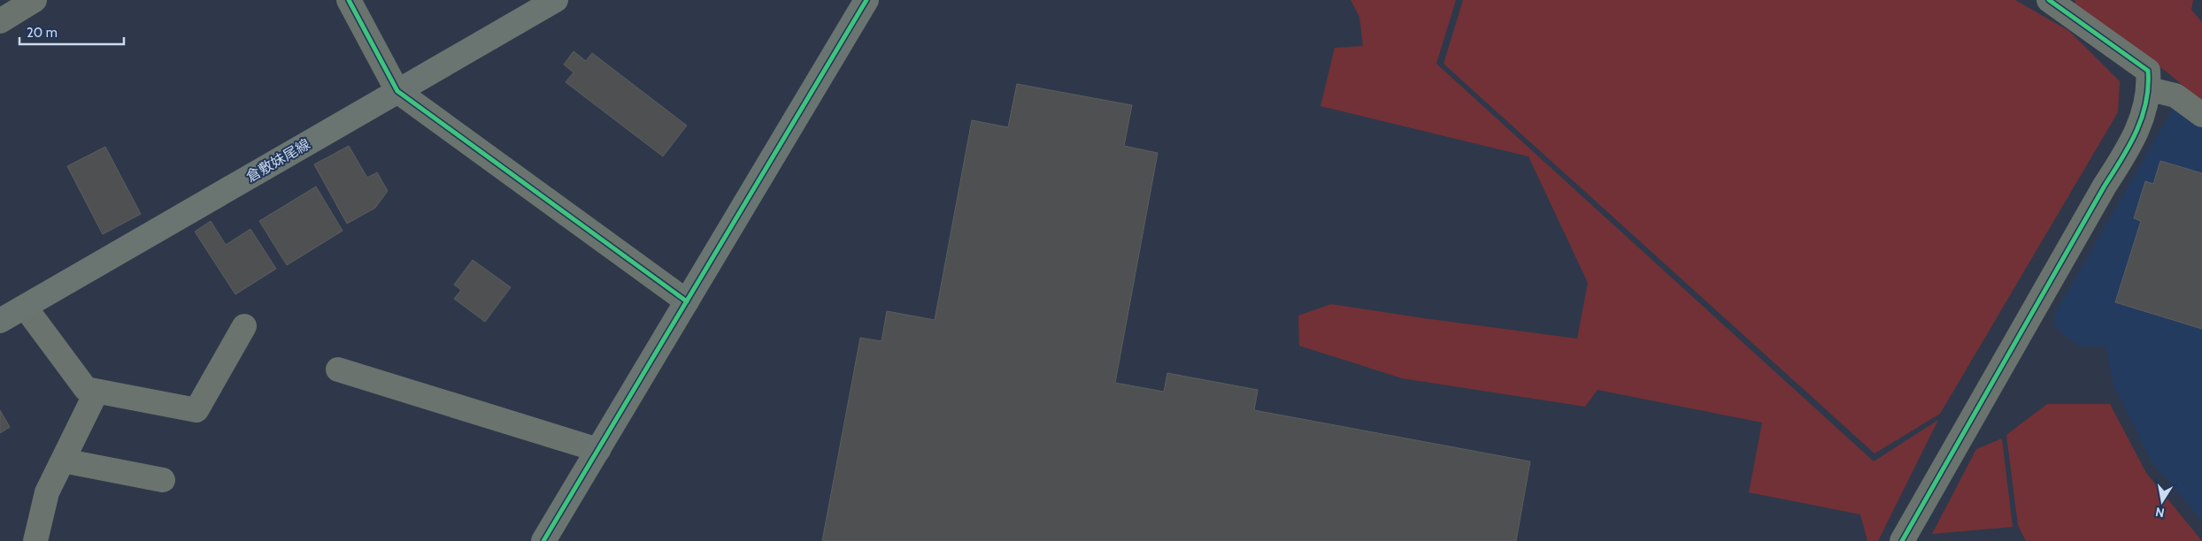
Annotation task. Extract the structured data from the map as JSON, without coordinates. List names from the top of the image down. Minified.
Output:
{"streets":{"main road":["倉敷妹尾線"]},"scale_bar":"20 m","north":"bottom"}
